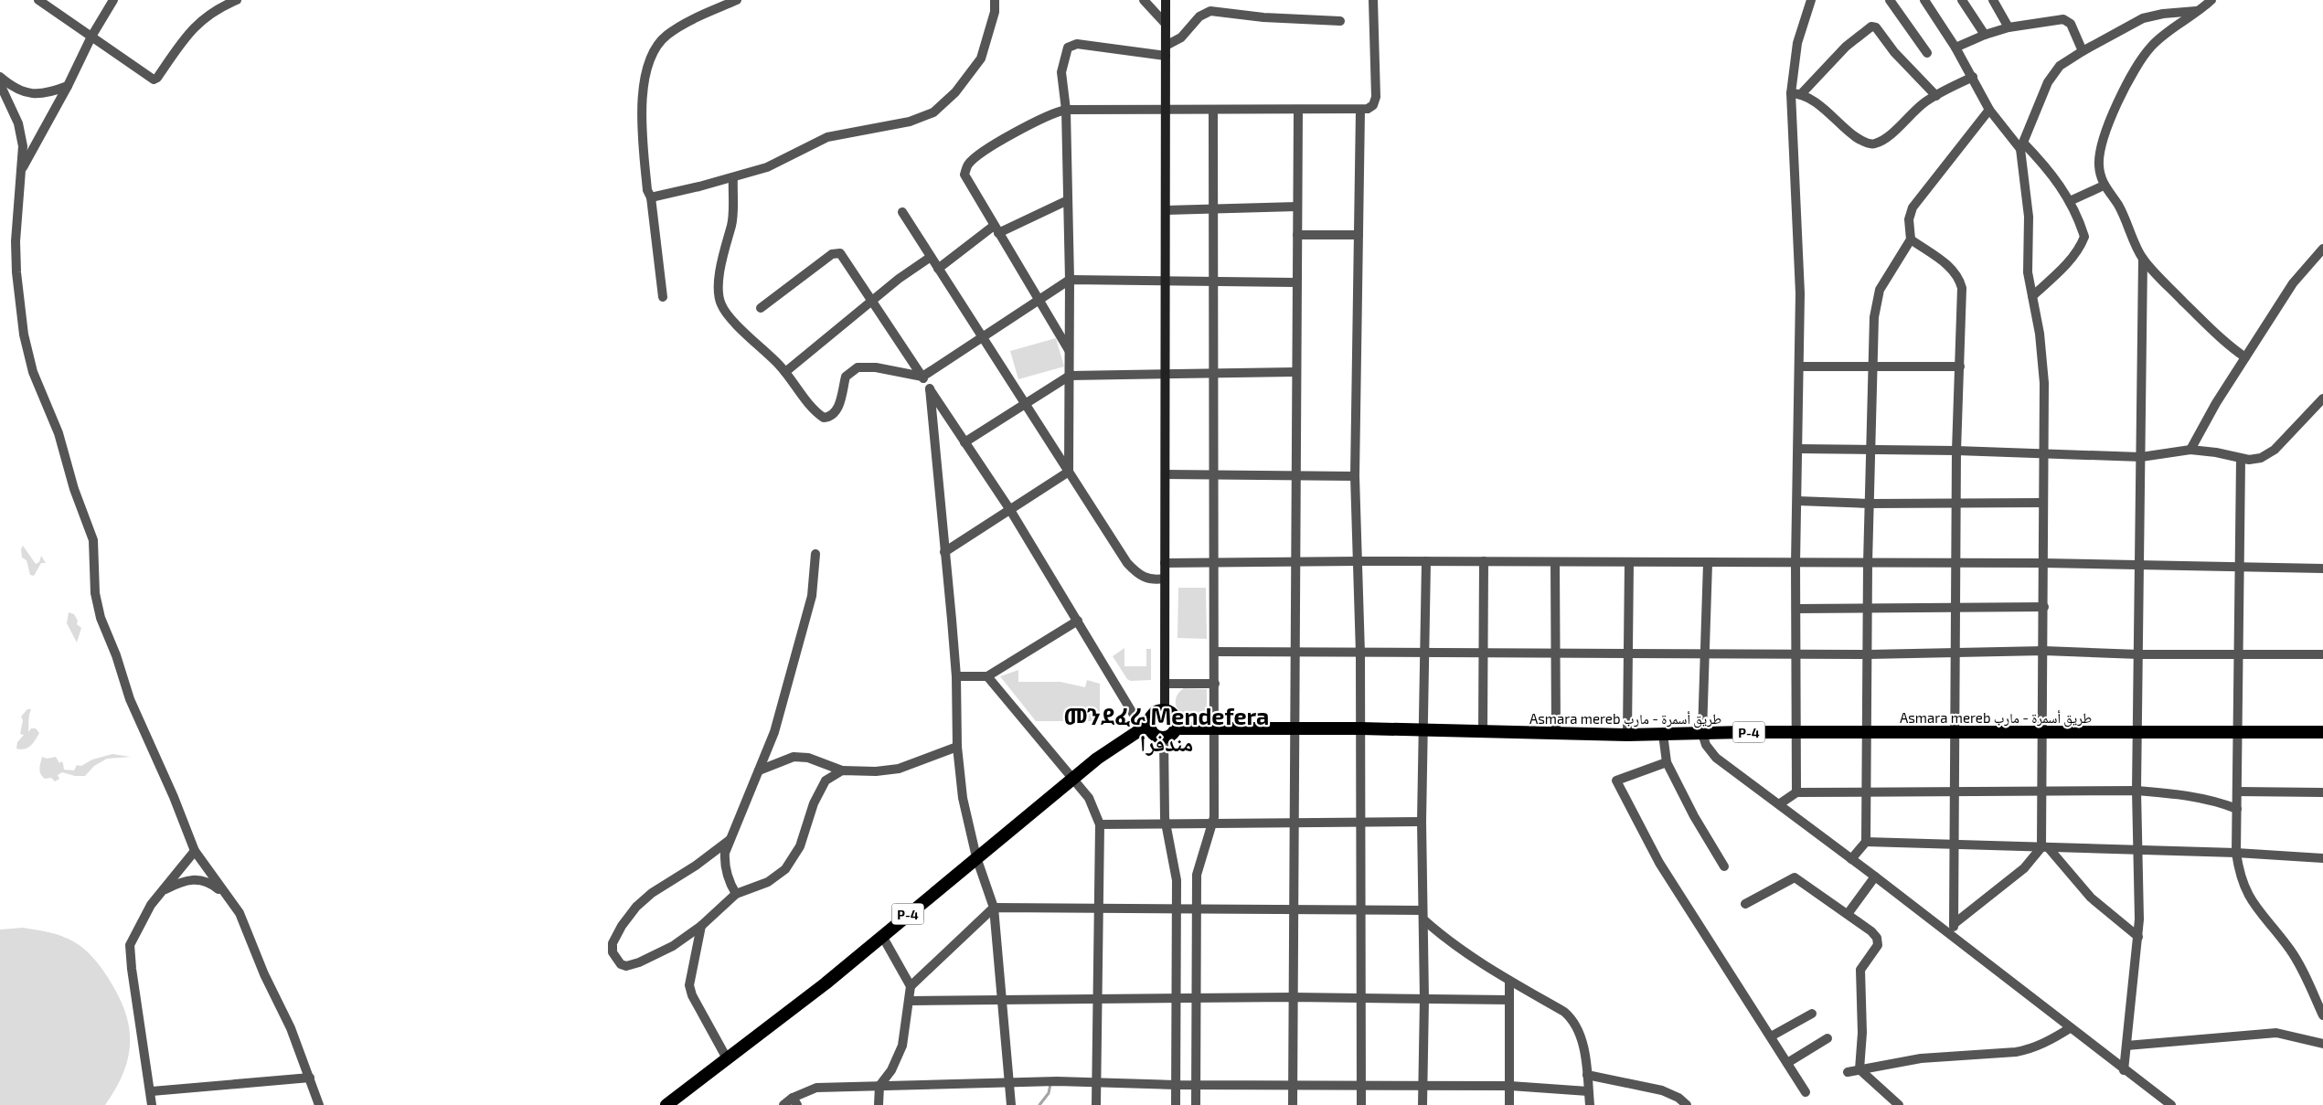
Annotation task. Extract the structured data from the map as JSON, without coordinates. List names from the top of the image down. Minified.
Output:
{"streets":{"highway":["Asmara mereb طريق أسمرة - مارب","P-4"]},"crossings":[["Asmara mereb طريق أسمرة - مارب","P-4"]],"districts":["መንደፈራ Mendefera مندفرا"]}
